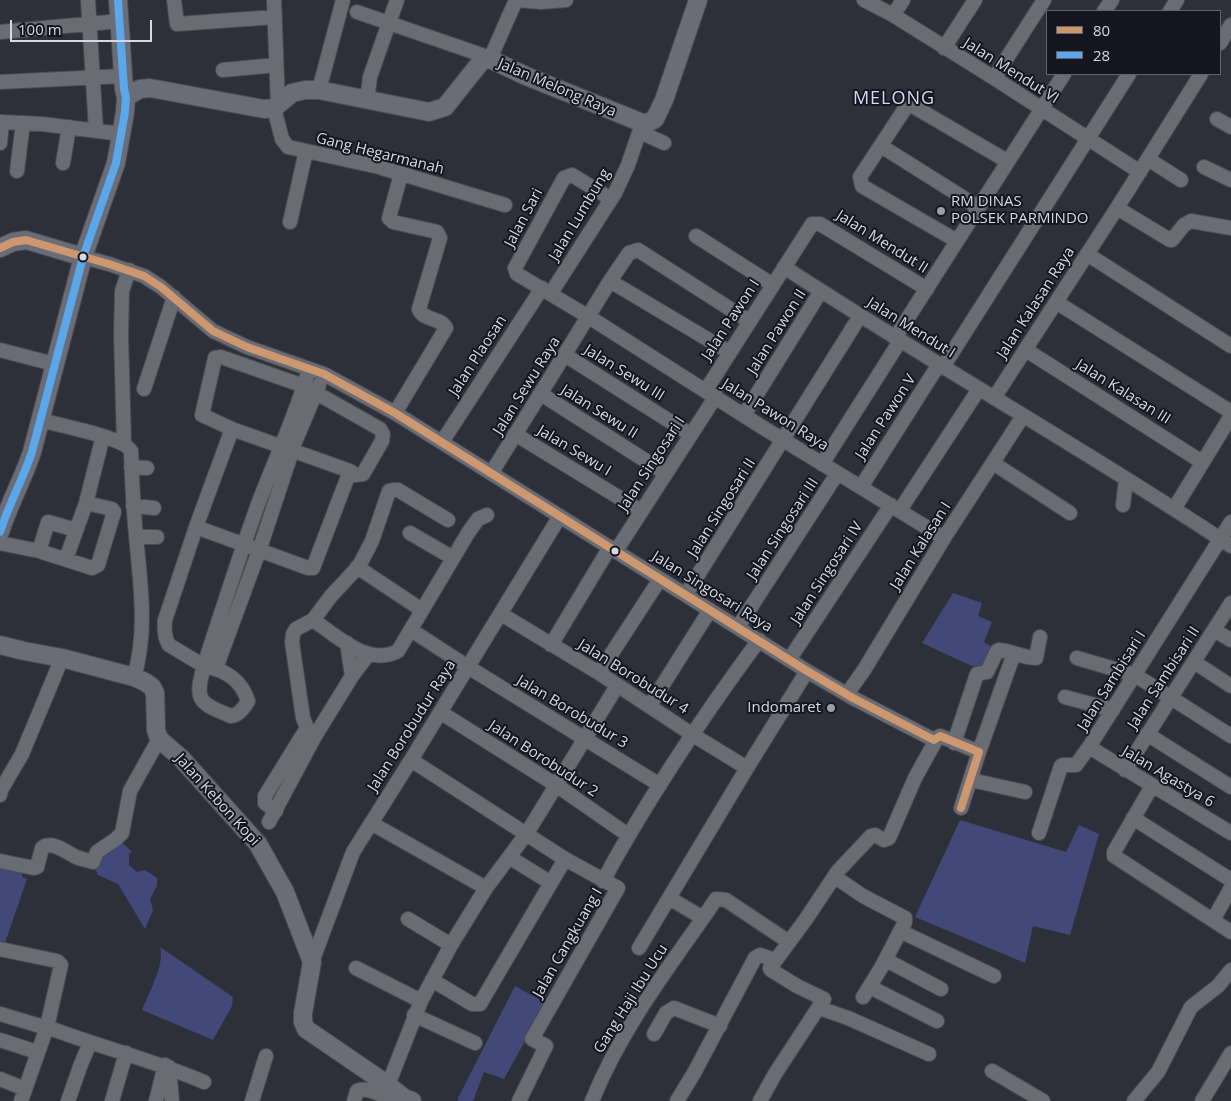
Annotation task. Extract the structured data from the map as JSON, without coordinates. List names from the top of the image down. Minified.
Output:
{"streets":{"main road":["Jalan Melong Raya","Jalan Kebon Kopi"],"street":["Jalan Mendut VI","Gang Hegarmanah","Jalan Lumbung","Jalan Sari","Jalan Mendut II","Jalan Kalasan Raya","Jalan Pawon I","Jalan Mendut I","Jalan Pawon II","Jalan Plaosan","Jalan Sewu III","Jalan Sewu Raya","Jalan Kalasan III","Jalan Sewu II","Jalan Pawon Raya","Jalan Pawon V","Jalan Sewu I","Jalan Singosari I","Jalan Singosari II","Jalan Singosari III","Jalan Kalasan I","Jalan Singosari IV","Jalan Singosari Raya","Jalan Borobudur 4","Jalan Sambisari II","Jalan Sambisari I","Jalan Borobudur 3","Jalan Borobudur Raya","Jalan Borobudur 2","Jalan Agastya 6","Jalan Cangkuang I","Gang Haji Ibu Ucu"]},"crossings":[["Jalan Mendut VI","Jalan Kalasan Raya"],["Jalan Mendut VI","Jalan Pawon V"],["Jalan Melong Raya","Gang Hegarmanah"],["Jalan Melong Raya","Jalan Lumbung"],["Jalan Lumbung","Jalan Sari"],["Jalan Lumbung","Jalan Plaosan"],["Jalan Sari","Jalan Plaosan"],["Jalan Sari","Jalan Sewu Raya"],["Jalan Sari","Jalan Pawon Raya"],["Jalan Mendut II","Jalan Pawon I"],["Jalan Mendut II","Jalan Mendut I"],["Jalan Kalasan Raya","Jalan Mendut I"],["Jalan Kalasan Raya","Jalan Kalasan III"],["Jalan Pawon I","Jalan Mendut I"],["Jalan Pawon I","Jalan Sewu Raya"],["Jalan Pawon I","Jalan Pawon Raya"],["Jalan Pawon I","Jalan Singosari I"],["Jalan Mendut I","Jalan Pawon II"],["Jalan Mendut I","Jalan Pawon V"],["Jalan Mendut I","Jalan Singosari II"],["Jalan Mendut I","Jalan Kalasan I"],["Jalan Mendut I","Jalan Singosari IV"],["Jalan Mendut I","Jalan Sambisari I"],["Jalan Pawon II","Jalan Pawon Raya"],["Jalan Plaosan","Jalan Singosari Raya"],["Jalan Sewu III","Jalan Sewu Raya"],["Jalan Sewu III","Jalan Singosari I"],["Jalan Sewu Raya","Jalan Sewu II"],["Jalan Sewu Raya","Jalan Pawon Raya"],["Jalan Sewu Raya","Jalan Sewu I"],["Jalan Sewu Raya","Jalan Singosari Raya"],["Jalan Sewu II","Jalan Singosari I"],["Jalan Pawon Raya","Jalan Pawon V"],["Jalan Pawon Raya","Jalan Singosari I"],["Jalan Pawon Raya","Jalan Singosari II"],["Jalan Pawon Raya","Jalan Singosari III"],["Jalan Pawon Raya","Jalan Kalasan I"],["Jalan Pawon Raya","Jalan Singosari IV"],["Jalan Sewu I","Jalan Singosari I"],["Jalan Singosari I","Jalan Singosari Raya"],["Jalan Singosari I","Jalan Borobudur 4"],["Jalan Singosari II","Jalan Singosari Raya"],["Jalan Singosari III","Jalan Singosari Raya"],["Jalan Kalasan I","Jalan Singosari Raya"],["Jalan Singosari IV","Jalan Singosari Raya"],["Jalan Singosari Raya","Jalan Borobudur Raya"],["Jalan Borobudur 4","Jalan Borobudur Raya"],["Jalan Sambisari II","Jalan Agastya 6"],["Jalan Sambisari I","Jalan Agastya 6"],["Jalan Borobudur 3","Jalan Borobudur Raya"],["Jalan Borobudur Raya","Jalan Borobudur 2"],["Jalan Borobudur Raya","Jalan Kebon Kopi"]],"districts":["MELONG"],"places":["RM DINAS POLSEK PARMINDO","Indomaret"],"lines":["transit line 28","transit line 80"],"legend":["80","28"],"scale_bar":"100 m"}
